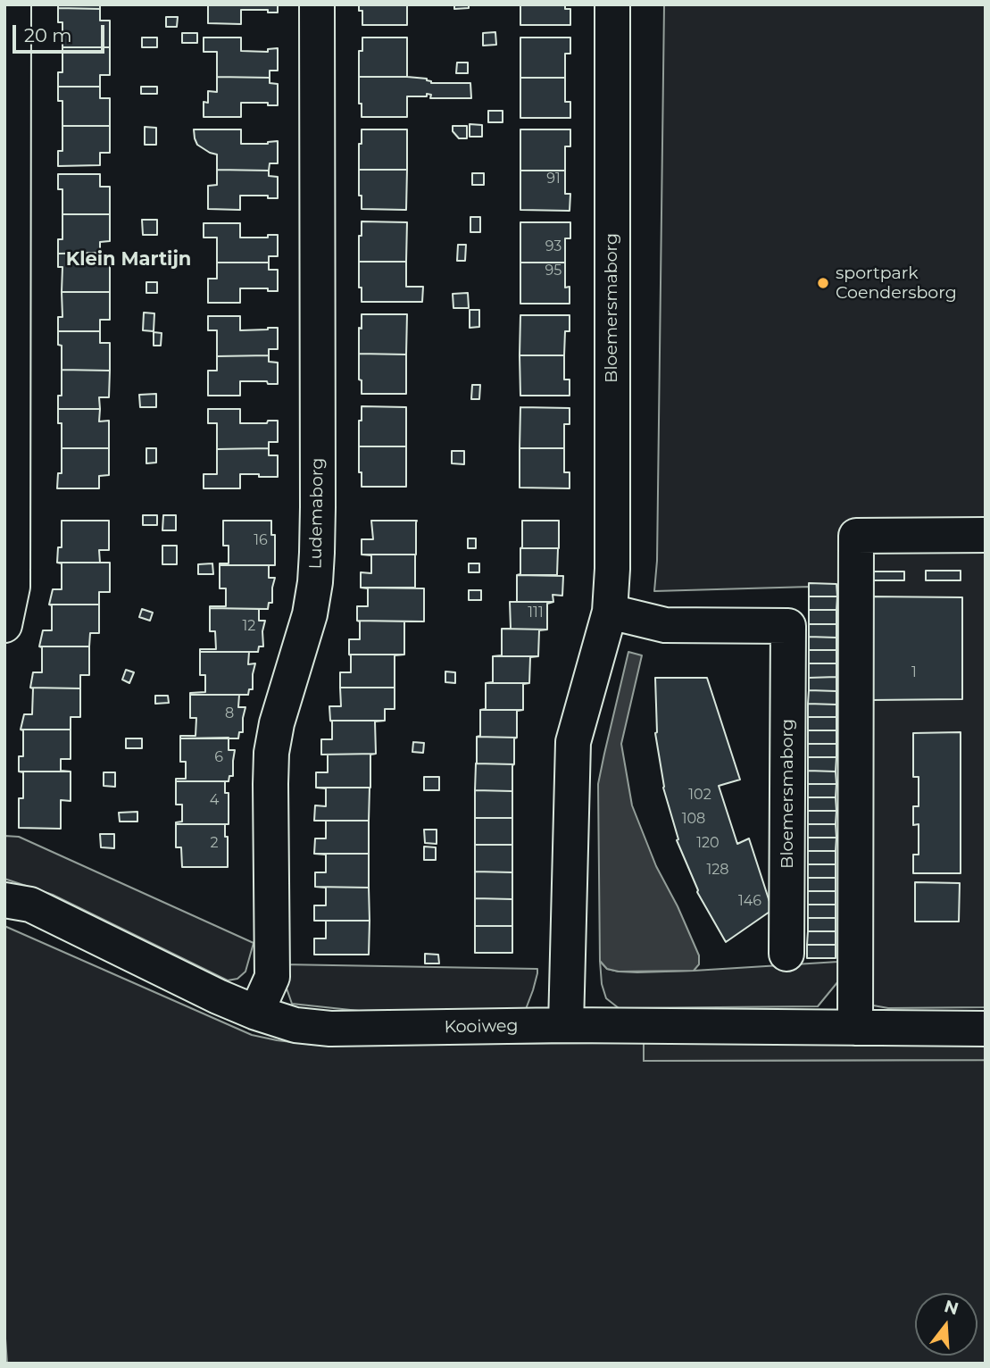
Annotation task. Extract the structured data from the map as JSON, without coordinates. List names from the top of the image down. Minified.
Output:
{"streets":{"street":["Bloemersmaborg","Ludemaborg","Kooiweg"]},"crossings":[["Bloemersmaborg","Kooiweg"],["Ludemaborg","Kooiweg"]],"districts":["Klein Martijn"],"places":["sportpark Coendersborg"],"house_numbers":["91","93","95","16","111","12","1","8","6","102","4","108","2","120","128","146"],"scale_bar":"20 m","north":"top"}
